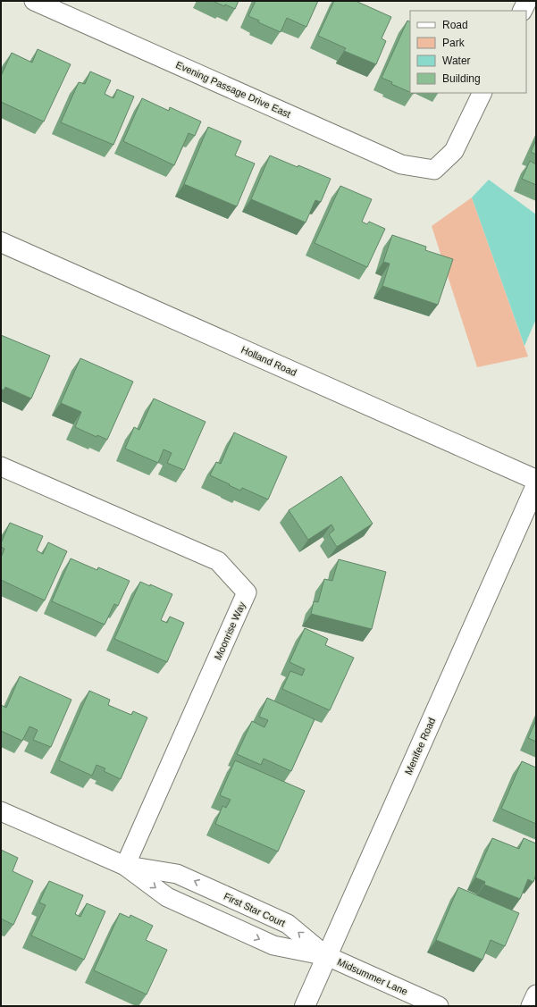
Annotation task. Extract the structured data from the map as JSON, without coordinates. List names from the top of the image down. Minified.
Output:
{"streets":{"main road":["Holland Road","Menifee Road"],"street":["Evening Passage Drive East","Moonrise Way","First Star Court","Midsummer Lane"]},"crossings":[["Moonrise Way","First Star Court"],["Menifee Road","First Star Court"],["Menifee Road","Midsummer Lane"],["First Star Court","Midsummer Lane"]],"legend":["Road","Park","Water","Building"]}
